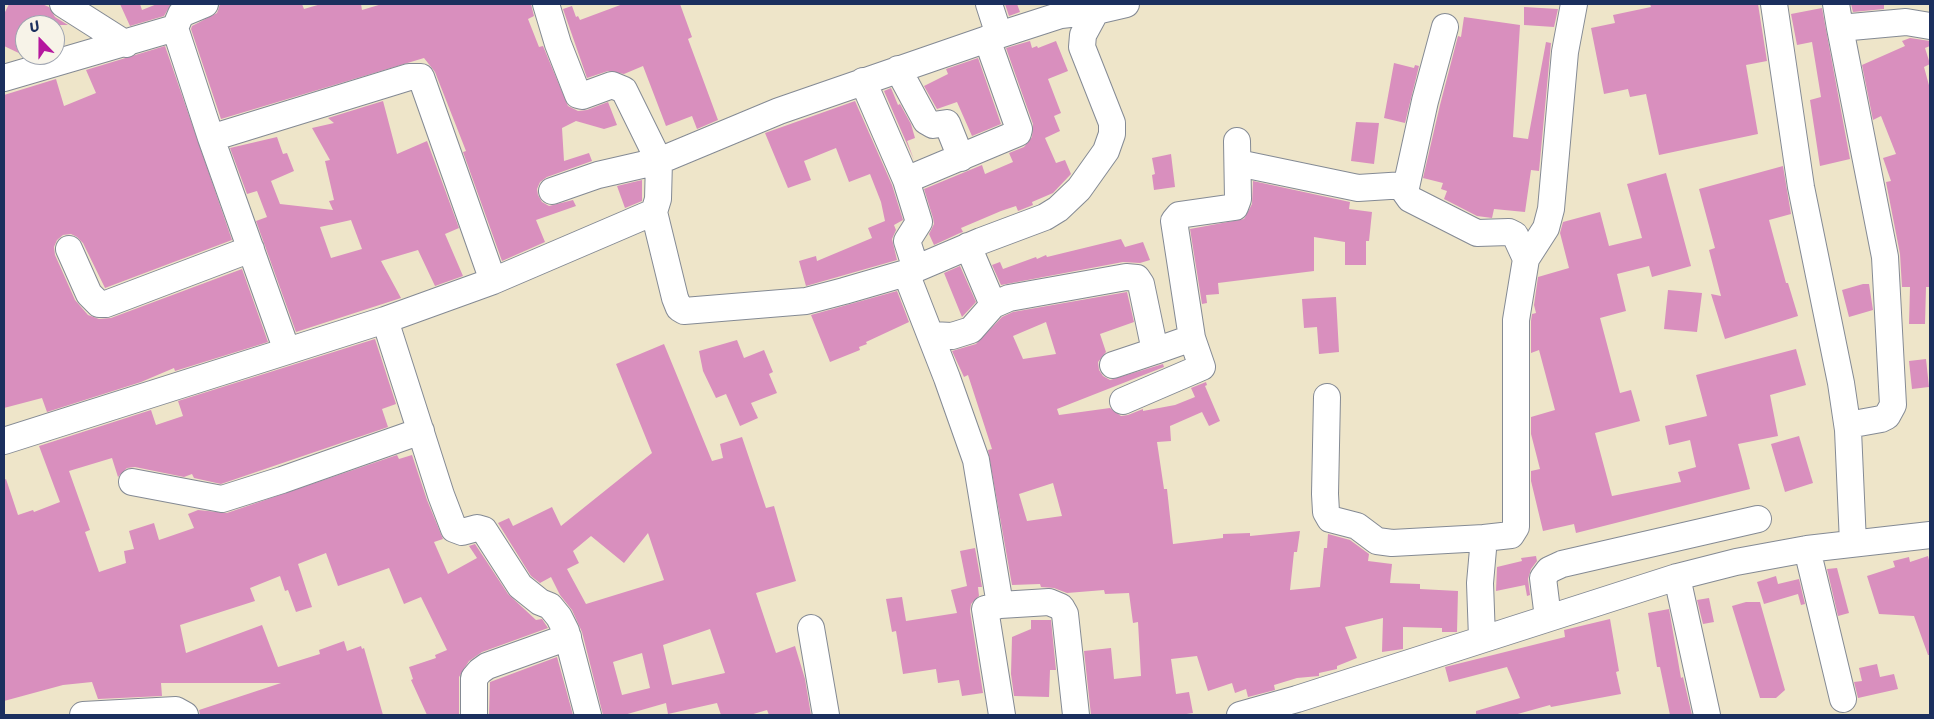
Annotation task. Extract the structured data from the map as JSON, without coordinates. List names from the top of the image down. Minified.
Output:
{"north":"top"}
